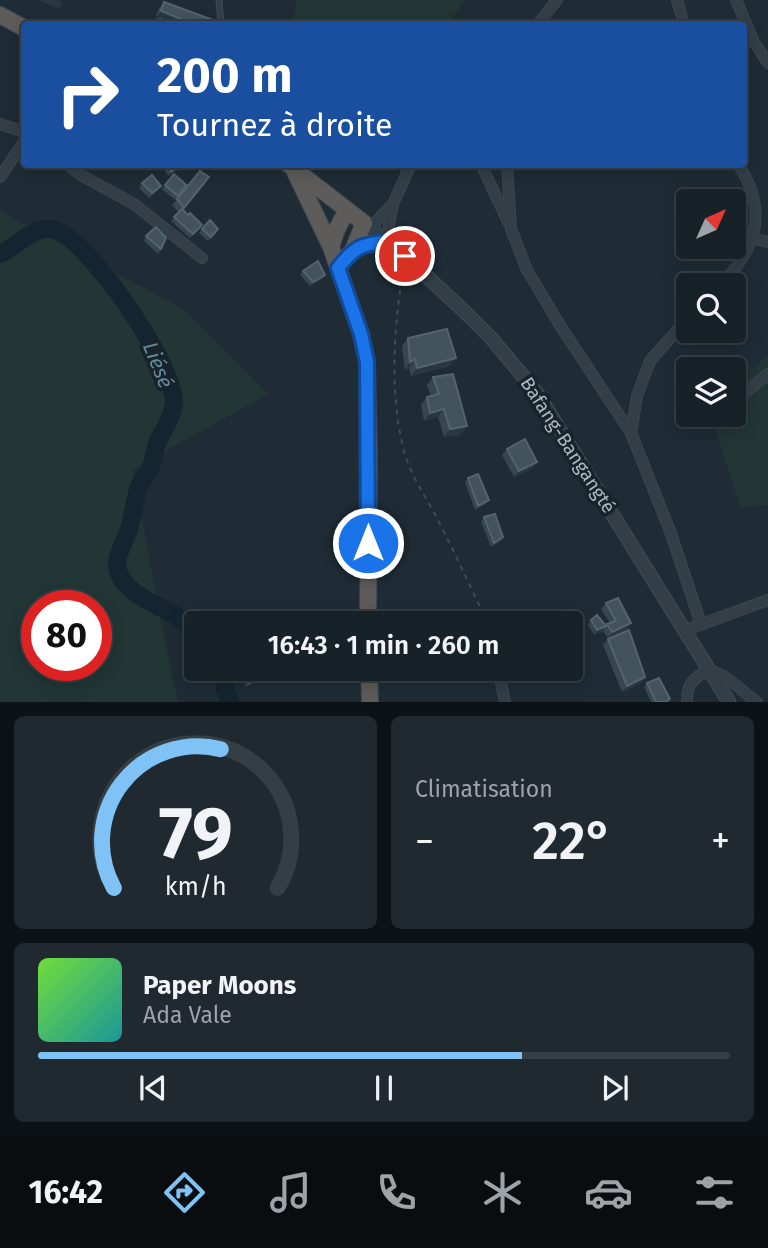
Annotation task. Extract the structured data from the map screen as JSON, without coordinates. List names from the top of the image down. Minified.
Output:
{"streets":{"street":["Bafang-Bangangté"]},"water":["Liésé"],"north":"top right","page":{"turn":["200 m","Tournez à droite"],"limit":"80","trip":"16:43 · 1 min · 260 m","tile":"Climatisation","heat":["−","22°","+"],"song":["Paper Moons","Ada Vale"],"tabs":"16:42","gauge":["79","km/h"]}}
